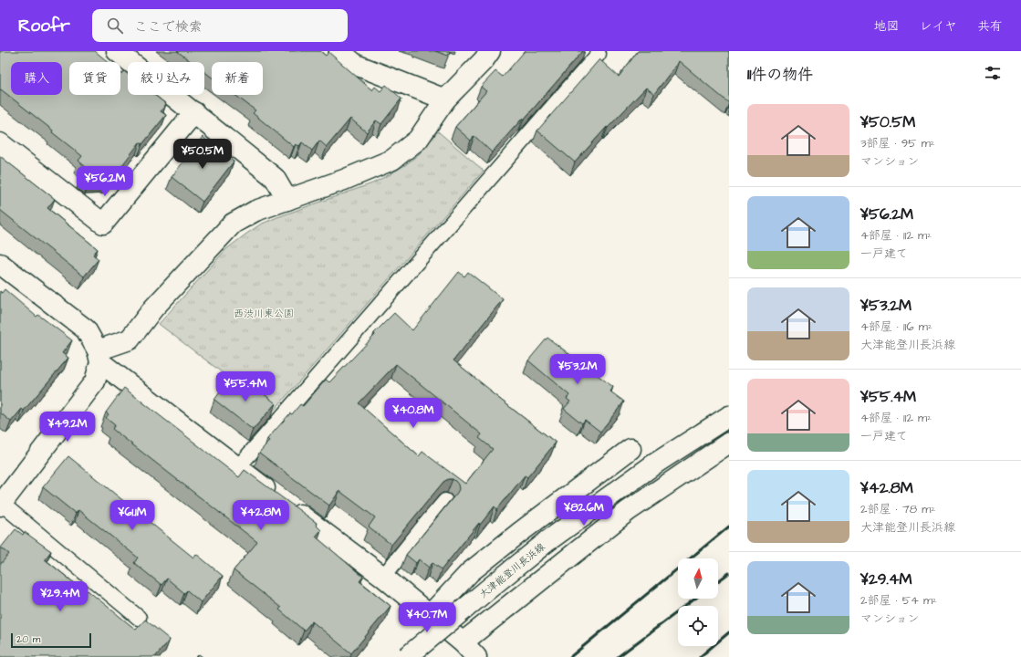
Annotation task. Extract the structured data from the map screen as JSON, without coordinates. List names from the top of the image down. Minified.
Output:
{"streets":{"street":["大津能登川長浜線"]},"parks":["西渋川東公園"],"scale_bar":"20 m","north":"top","page":{"header":"Roofr","search":"ここで検索","nav":["地図","レイヤ","共有"],"heading":"11件の物件","chip":["購入","賃貸","絞り込み","新着"],"list":[{"name":"¥50.5M","note":"3部屋 · 95 m² · マンション"},{"name":"¥56.2M","note":"4部屋 · 112 m² · 一戸建て"},{"name":"¥53.2M","note":"4部屋 · 116 m² · 大津能登川長浜線"},{"name":"¥55.4M","note":"4部屋 · 112 m² · 一戸建て"},{"name":"¥42.8M","note":"2部屋 · 78 m² · 大津能登川長浜線"},{"name":"¥29.4M","note":"2部屋 · 54 m² · マンション"}],"price":["¥50.5M","¥56.2M","¥53.2M","¥55.4M","¥40.8M","¥49.2M","¥82.6M","¥61.1M","¥42.8M","¥29.4M","¥40.7M"],"scale":"20 m"}}
